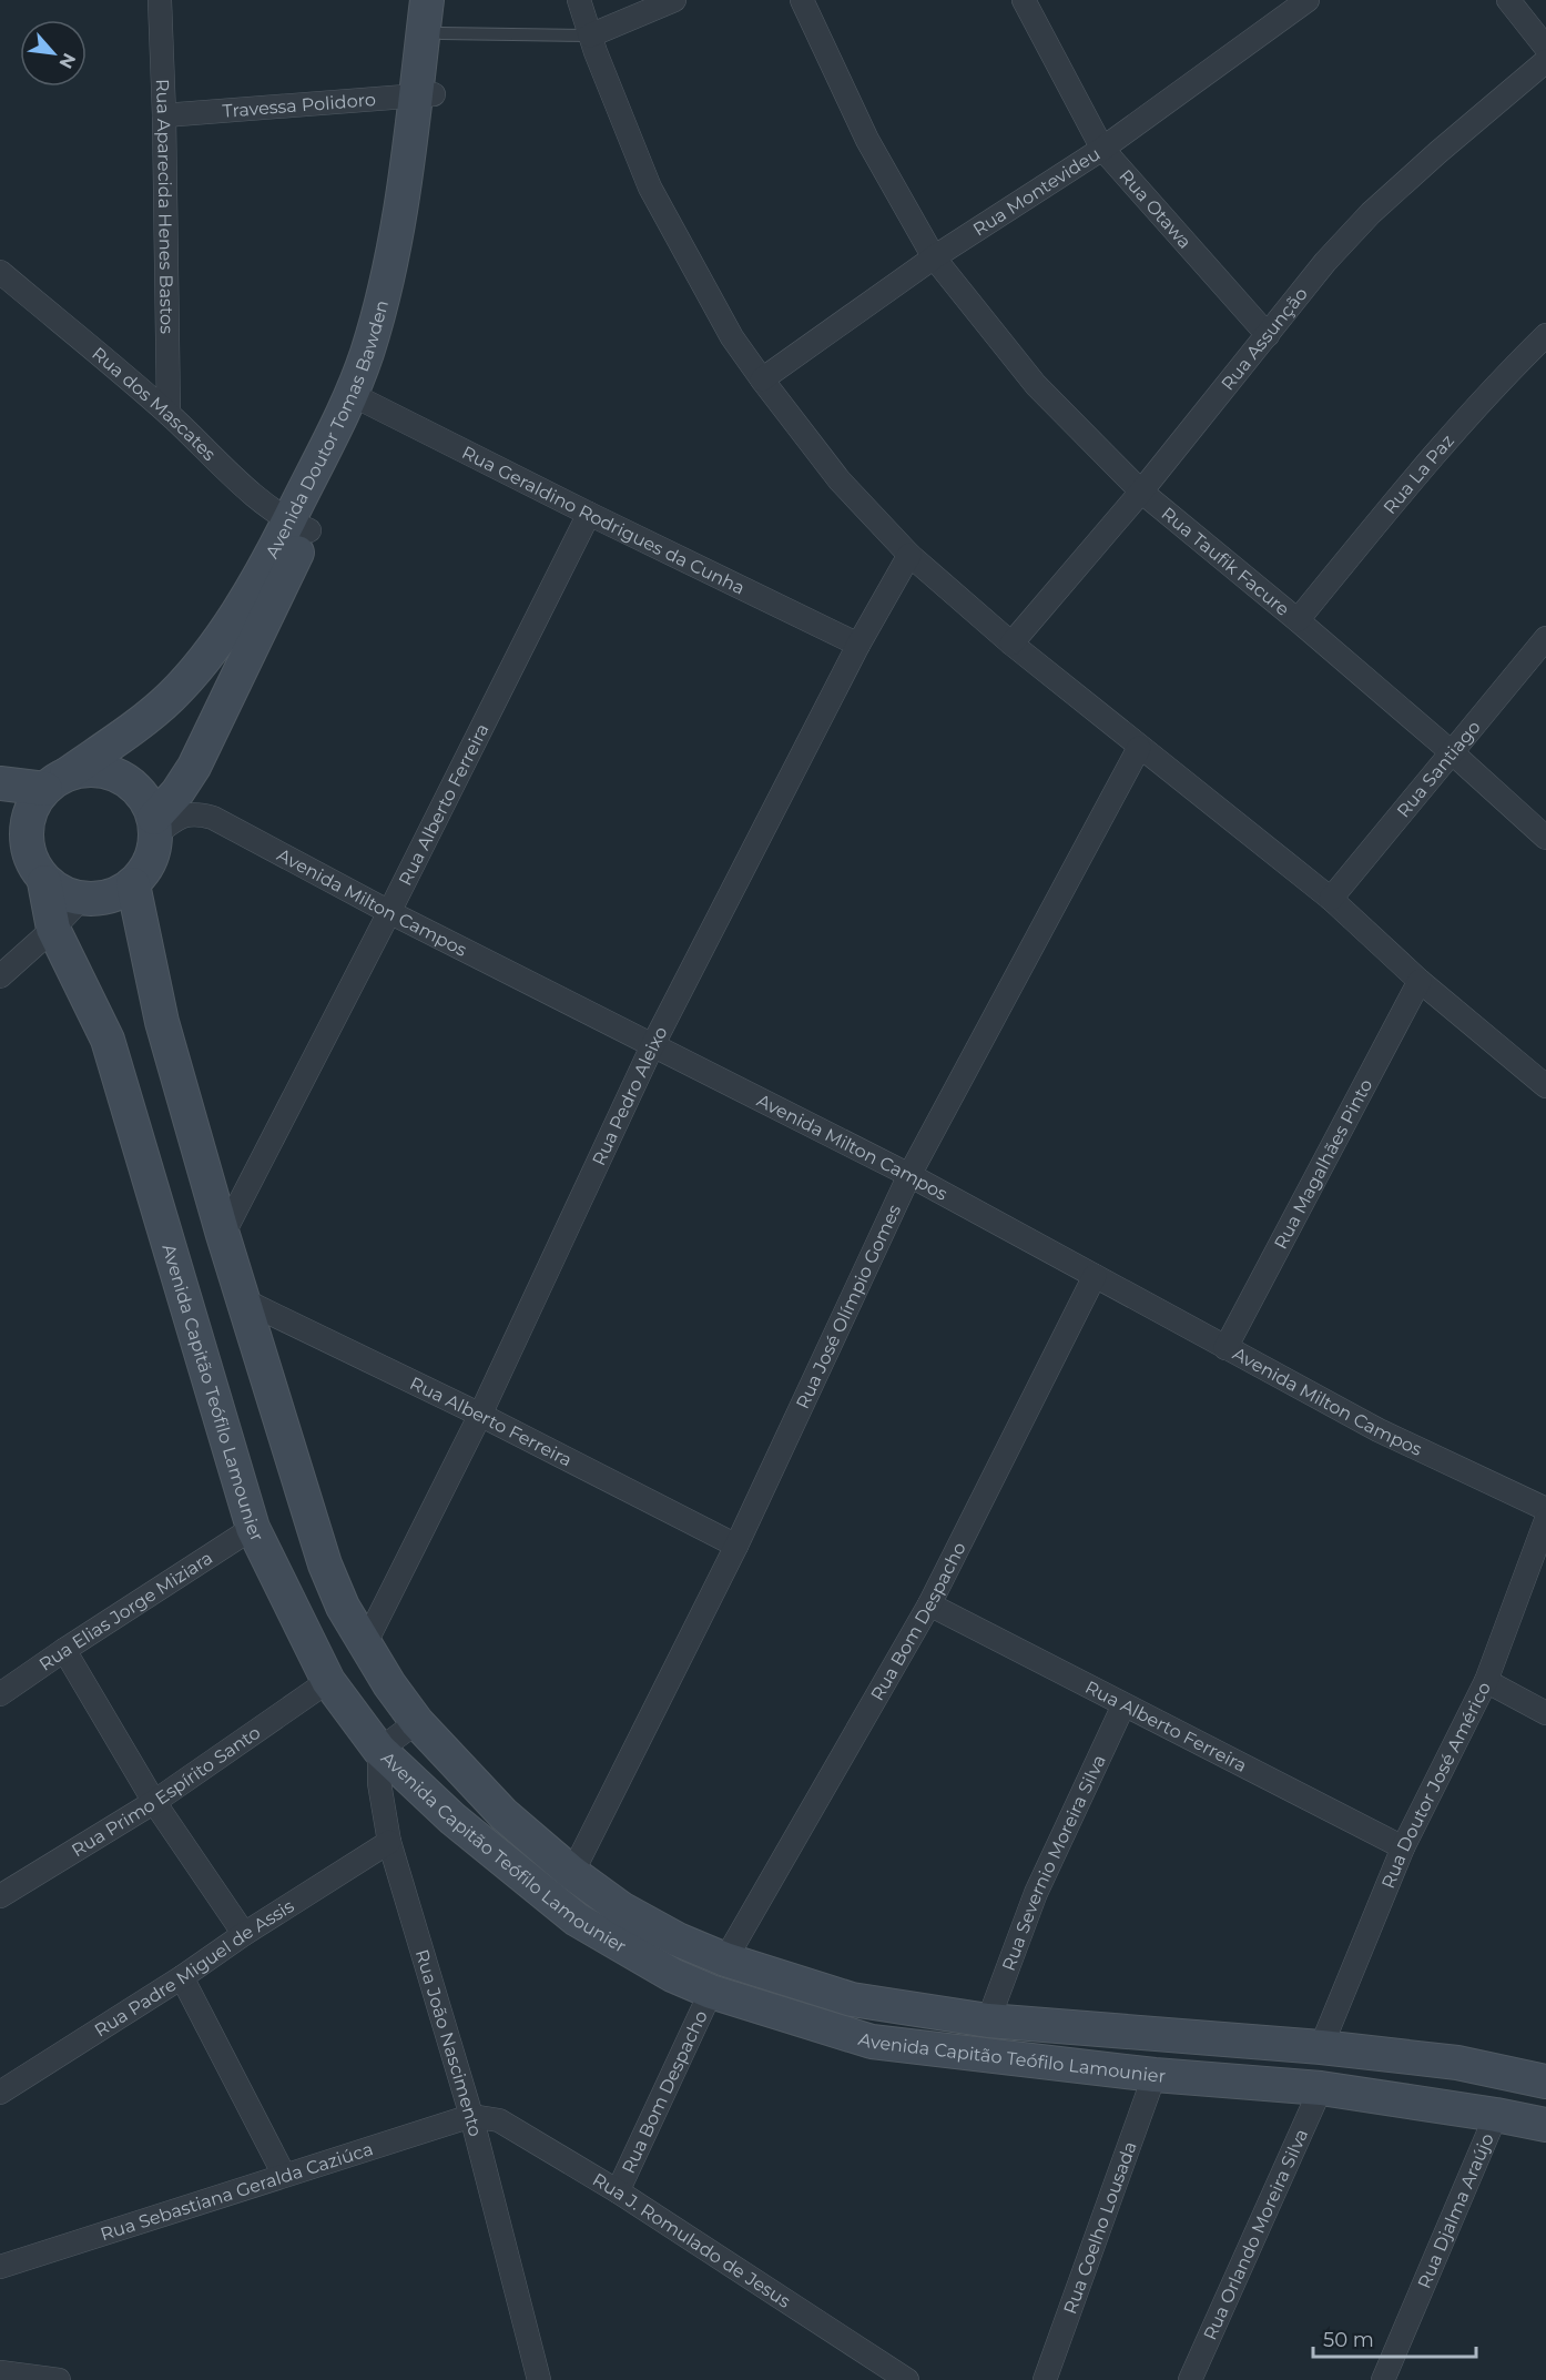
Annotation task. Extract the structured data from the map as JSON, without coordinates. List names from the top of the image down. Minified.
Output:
{"streets":{"main road":["Avenida Doutor Tomas Bawden","Avenida Capitão Teófilo Lamounier"],"street":["Travessa Polidoro","Rua Montevideu","Rua Aparecida Henes Bastos","Rua Otawa","Rua Assunção","Rua dos Mascates","Rua La Paz","Rua Geraldino Rodrigues da Cunha","Rua Taufik Facure","Rua Santiago","Rua Alberto Ferreira","Avenida Milton Campos","Rua Pedro Aleixo","Rua Magalhães Pinto","Rua José Olímpio Gomes","Rua Elias Jorge Miziara","Rua Bom Despacho","Rua Doutor José Américo","Rua Primo Espírito Santo","Rua Severnio Moreira Silva","Rua Padre Miguel de Assis","Rua João Nascimento","Rua Sebastiana Geralda Caziúca","Rua Djalma Araújo","Rua Coelho Lousada","Rua Orlando Moreira Silva","Rua J. Romulado de Jesus"]},"crossings":[["Travessa Polidoro","Rua Aparecida Henes Bastos"],["Travessa Polidoro","Avenida Doutor Tomas Bawden"],["Rua Montevideu","Rua Otawa"],["Rua Montevideu","Rua Taufik Facure"],["Rua Aparecida Henes Bastos","Rua dos Mascates"],["Rua Otawa","Rua Assunção"],["Rua Assunção","Rua Taufik Facure"],["Rua dos Mascates","Avenida Doutor Tomas Bawden"],["Avenida Doutor Tomas Bawden","Rua Geraldino Rodrigues da Cunha"],["Avenida Doutor Tomas Bawden","Avenida Milton Campos"],["Avenida Doutor Tomas Bawden","Avenida Capitão Teófilo Lamounier"],["Rua La Paz","Rua Taufik Facure"],["Rua Geraldino Rodrigues da Cunha","Rua Alberto Ferreira"],["Rua Geraldino Rodrigues da Cunha","Rua Pedro Aleixo"],["Rua Taufik Facure","Rua Santiago"],["Rua Alberto Ferreira","Avenida Milton Campos"],["Rua Alberto Ferreira","Rua Pedro Aleixo"],["Rua Alberto Ferreira","Rua José Olímpio Gomes"],["Rua Alberto Ferreira","Avenida Capitão Teófilo Lamounier"],["Rua Alberto Ferreira","Rua Bom Despacho"],["Rua Alberto Ferreira","Rua Doutor José Américo"],["Rua Alberto Ferreira","Rua Severnio Moreira Silva"],["Avenida Milton Campos","Rua Pedro Aleixo"],["Avenida Milton Campos","Rua Magalhães Pinto"],["Avenida Milton Campos","Rua José Olímpio Gomes"],["Avenida Milton Campos","Avenida Capitão Teófilo Lamounier"],["Avenida Milton Campos","Rua Bom Despacho"],["Rua Pedro Aleixo","Avenida Capitão Teófilo Lamounier"],["Rua José Olímpio Gomes","Avenida Capitão Teófilo Lamounier"],["Avenida Capitão Teófilo Lamounier","Rua Elias Jorge Miziara"],["Avenida Capitão Teófilo Lamounier","Rua Bom Despacho"],["Avenida Capitão Teófilo Lamounier","Rua Doutor José Américo"],["Avenida Capitão Teófilo Lamounier","Rua Primo Espírito Santo"],["Avenida Capitão Teófilo Lamounier","Rua Severnio Moreira Silva"],["Avenida Capitão Teófilo Lamounier","Rua João Nascimento"],["Avenida Capitão Teófilo Lamounier","Rua Djalma Araújo"],["Avenida Capitão Teófilo Lamounier","Rua Coelho Lousada"],["Avenida Capitão Teófilo Lamounier","Rua Orlando Moreira Silva"],["Rua Bom Despacho","Rua J. Romulado de Jesus"],["Rua Padre Miguel de Assis","Rua João Nascimento"],["Rua João Nascimento","Rua Sebastiana Geralda Caziúca"],["Rua João Nascimento","Rua J. Romulado de Jesus"],["Rua Sebastiana Geralda Caziúca","Rua J. Romulado de Jesus"]],"scale_bar":"50 m","north":"bottom right"}
